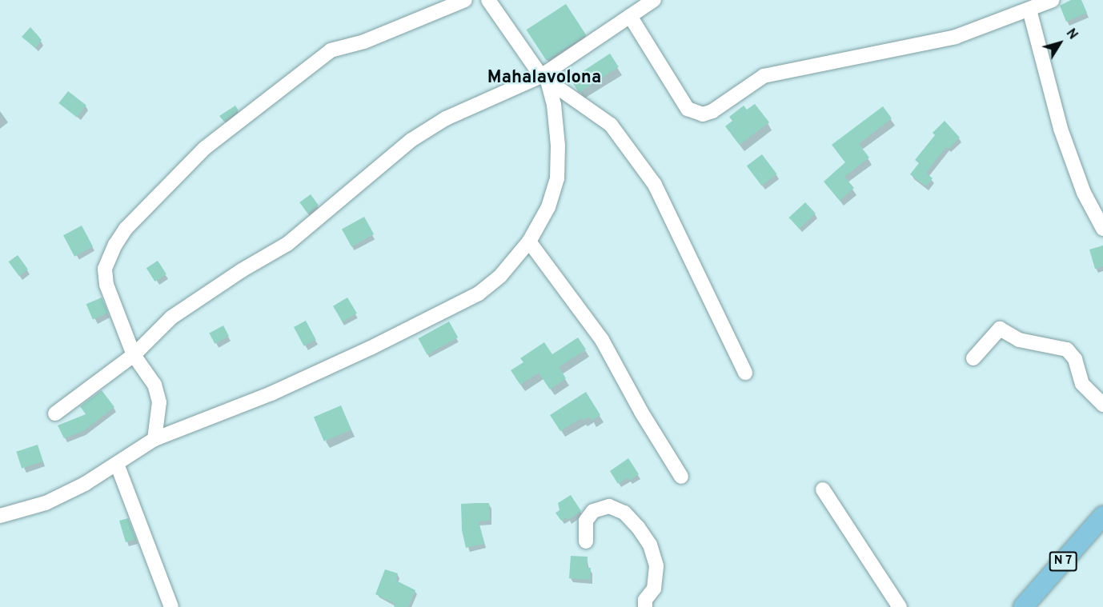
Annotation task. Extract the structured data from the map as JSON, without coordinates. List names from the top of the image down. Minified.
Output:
{"streets":{"main road":["N 7"]},"districts":["Mahalavolona"],"north":"top right"}
